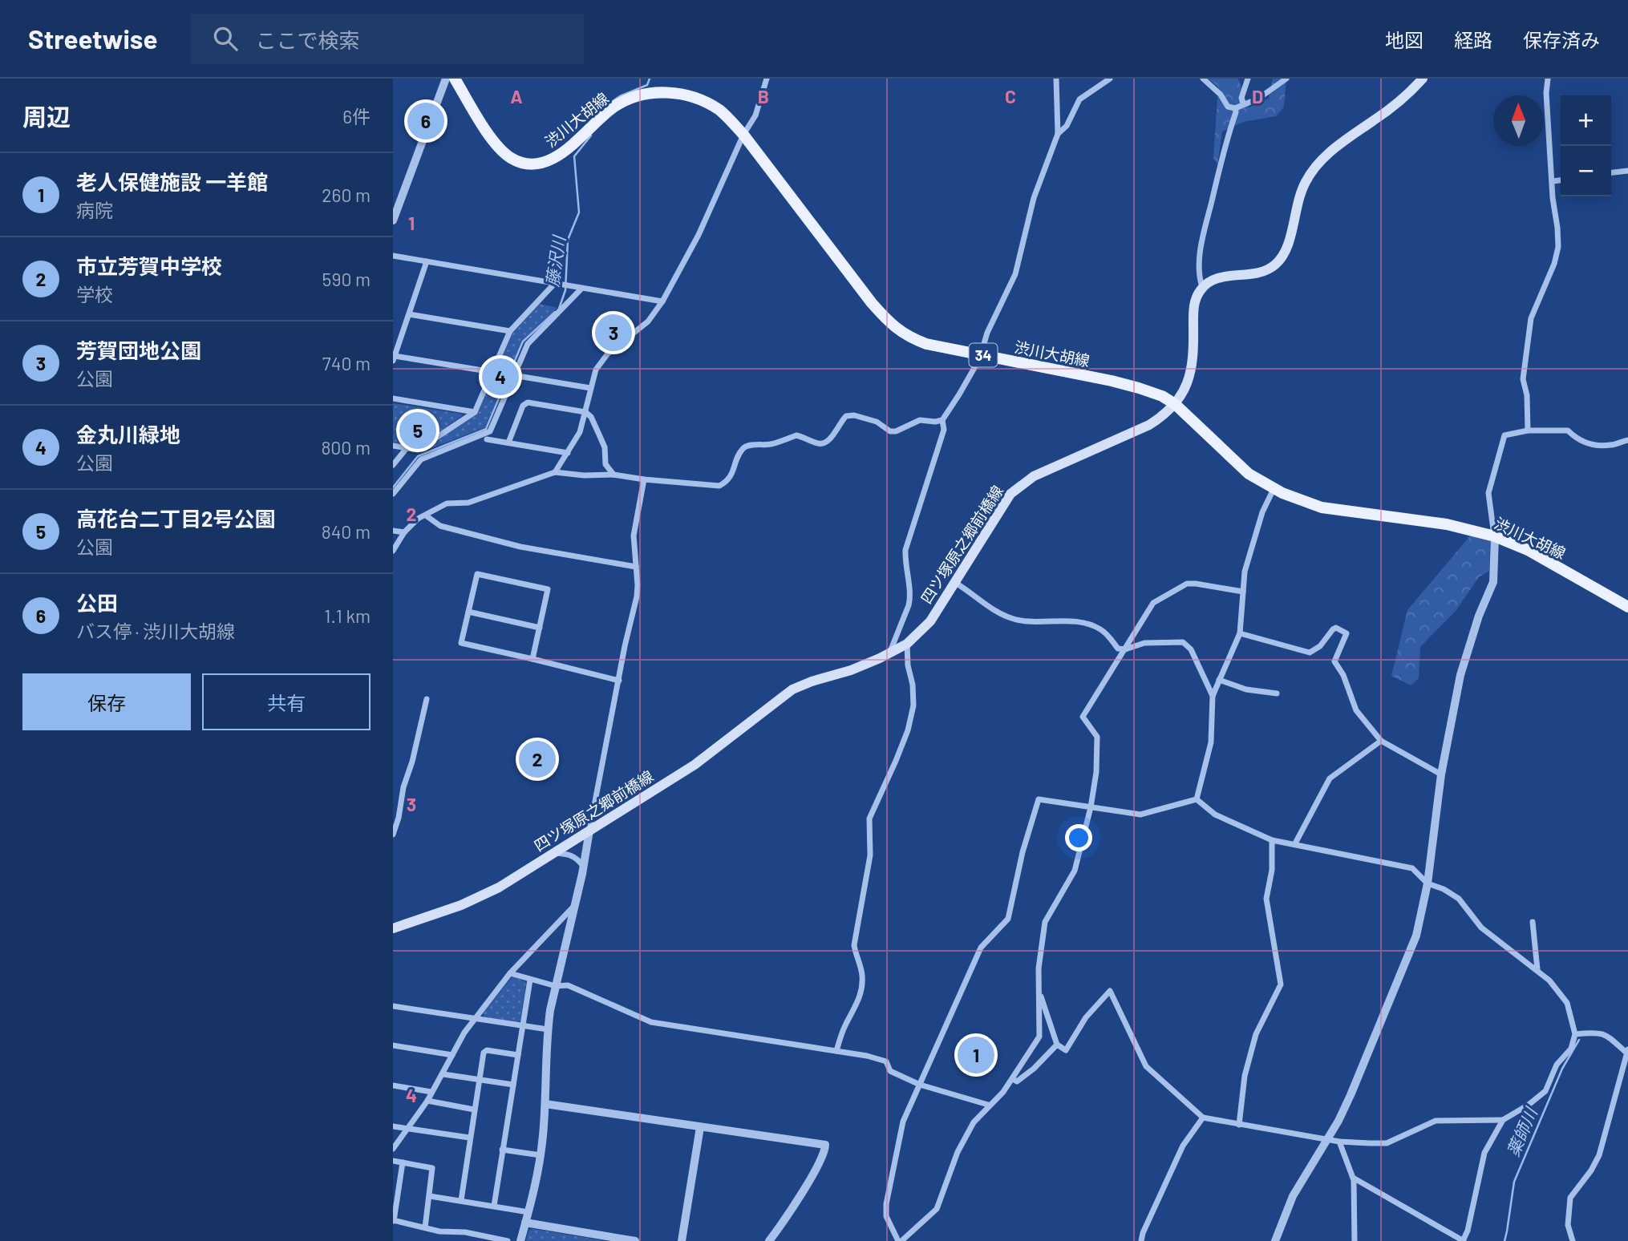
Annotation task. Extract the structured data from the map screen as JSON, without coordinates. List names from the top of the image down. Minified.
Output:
{"streets":{"main road":["渋川大胡線","34","四ツ塚原之郷前橋線"]},"crossings":[["渋川大胡線","四ツ塚原之郷前橋線"]],"water":["藤沢川","薬師川"],"north":"top","page":{"header":"Streetwise","search":"ここで検索","nav":["地図","経路","保存済み"],"heading":["周辺","6件"],"map_buttons":["+","−"],"pins":["6","3","4","5","2","1"],"list":[{"mark":"1","name":"老人保健施設 一羊館","note":"病院","value":"260 m"},{"mark":"2","name":"市立芳賀中学校","note":"学校","value":"590 m"},{"mark":"3","name":"芳賀団地公園","note":"公園","value":"740 m"},{"mark":"4","name":"金丸川緑地","note":"公園","value":"800 m"},{"mark":"5","name":"高花台二丁目2号公園","note":"公園","value":"840 m"},{"mark":"6","name":"公田","note":"バス停 · 渋川大胡線","value":"1.1 km"}],"buttons":["保存","共有"]},"grid":{"columns":["A","B","C","D"],"rows":["1","2","3","4"]}}
